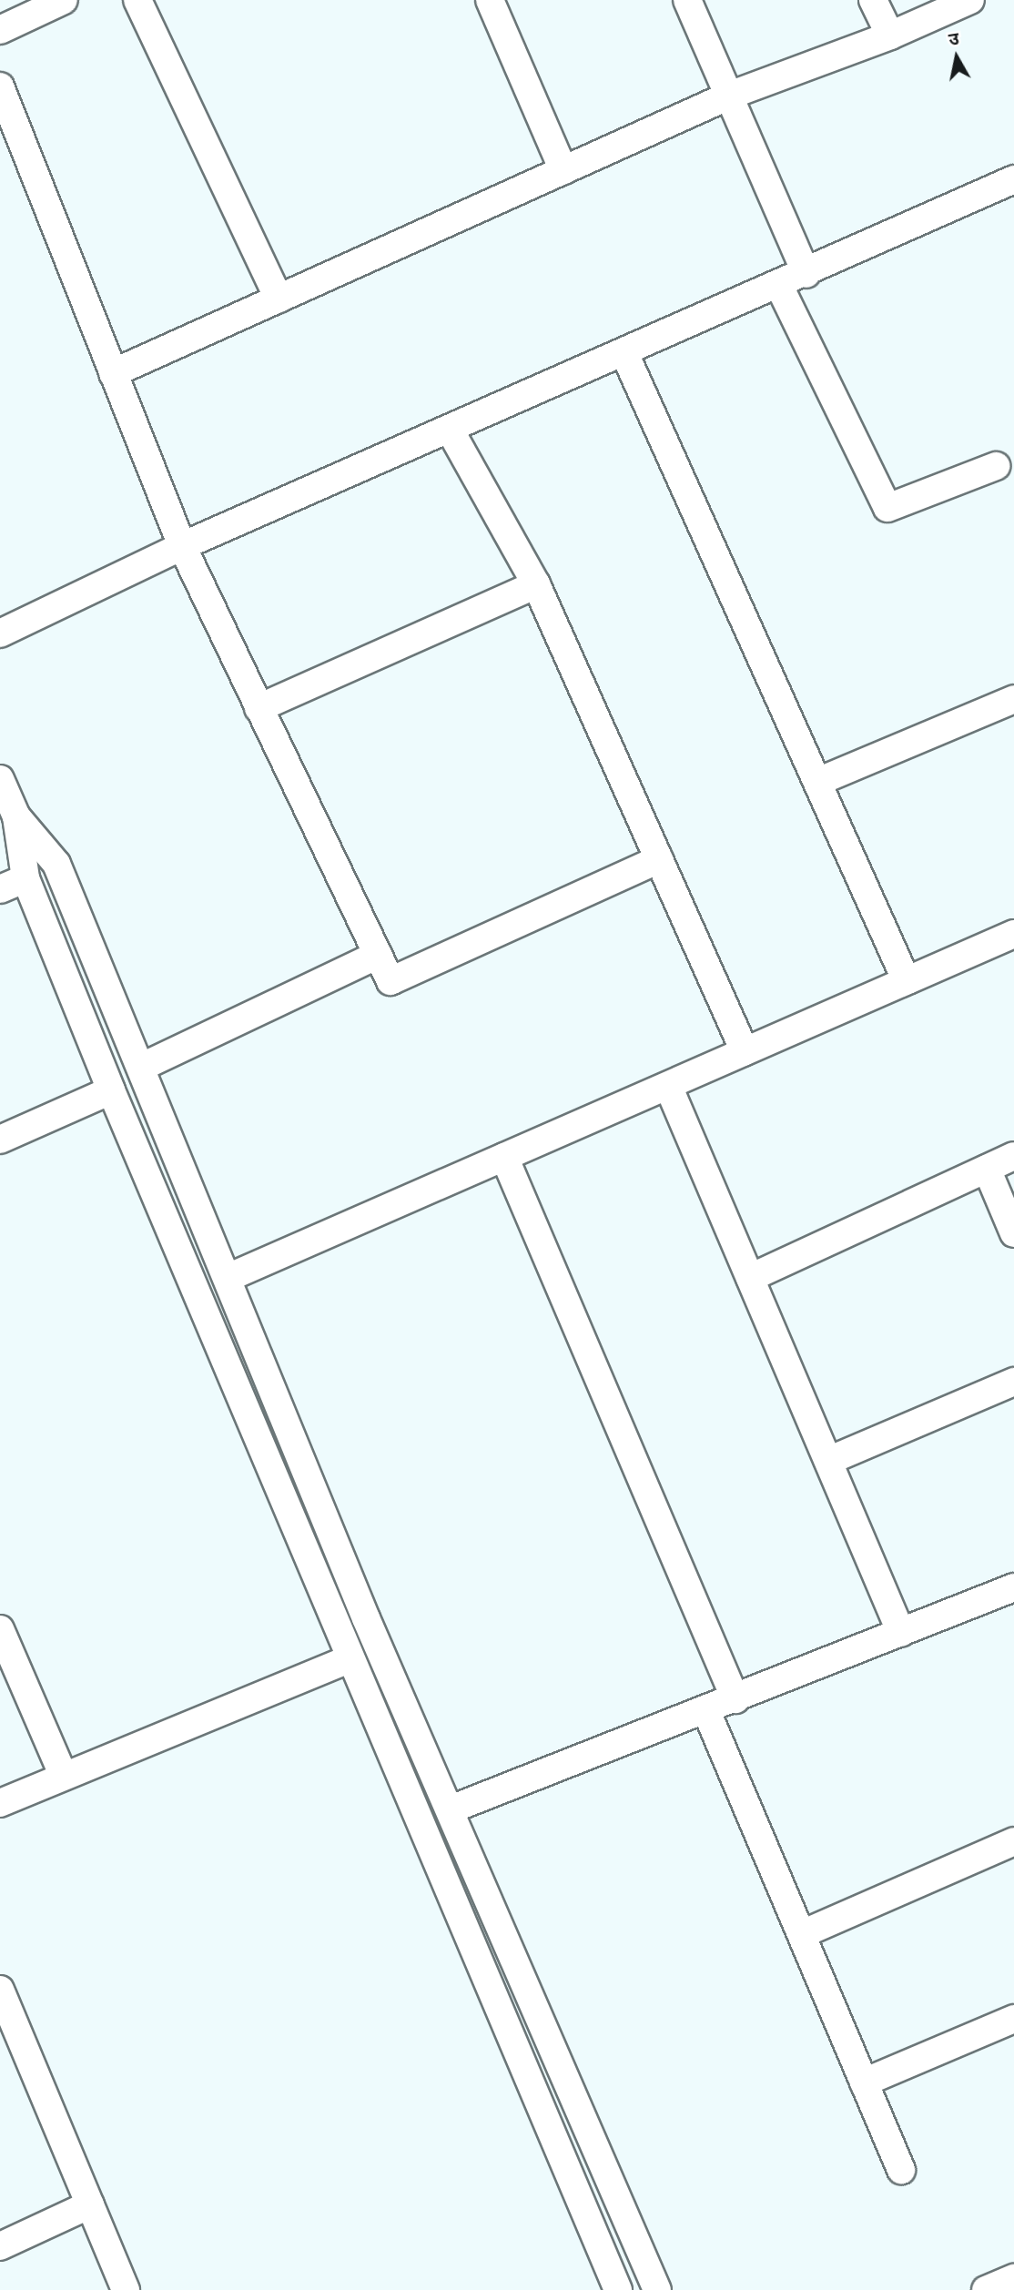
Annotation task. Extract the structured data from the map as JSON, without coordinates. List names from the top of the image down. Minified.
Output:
{"north":"top"}
